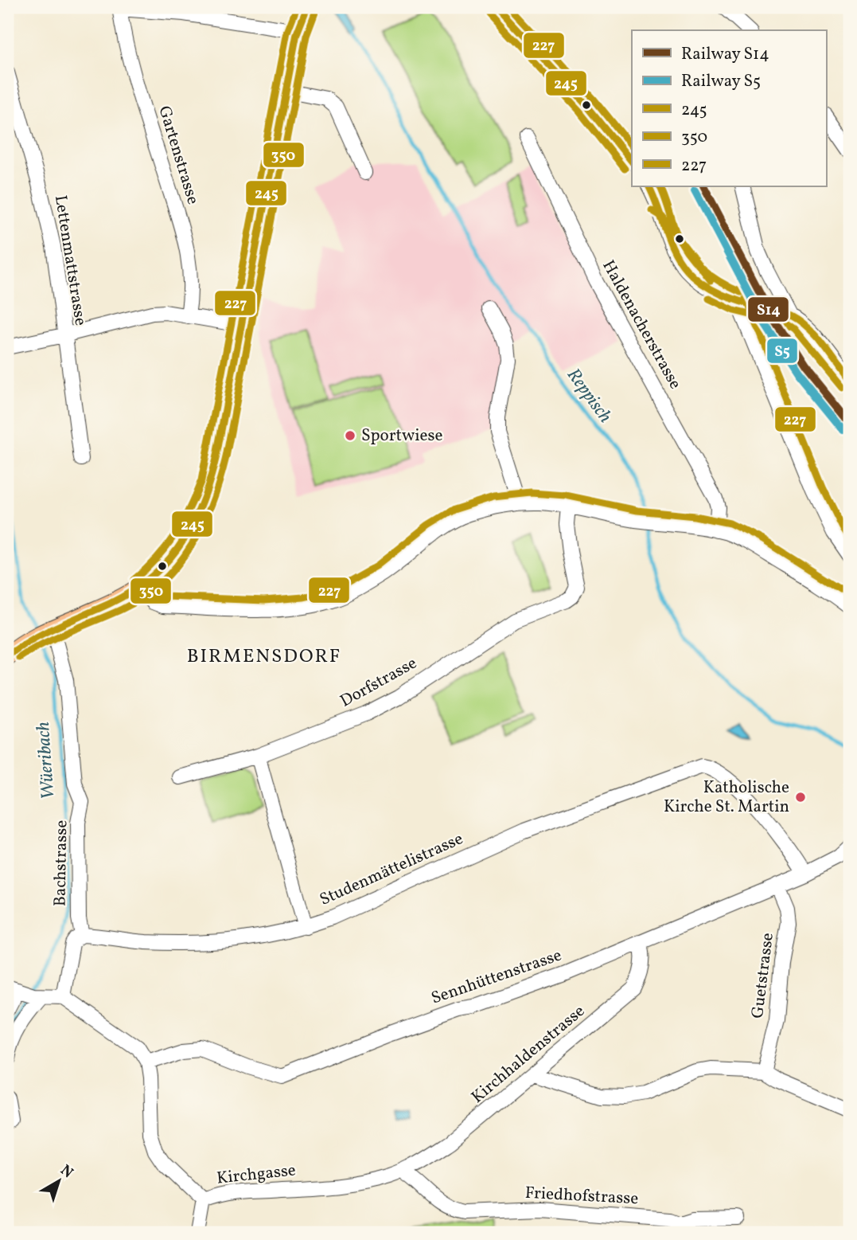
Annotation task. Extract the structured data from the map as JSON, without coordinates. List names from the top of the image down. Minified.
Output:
{"streets":{"street":["Gartenstrasse","Lettenmattstrasse","Haldenacherstrasse","Dorfstrasse","Bachstrasse","Studenmättelistrasse","Guetstrasse","Sennhüttenstrasse","Kirchhaldenstrasse","Kirchgasse","Friedhofstrasse"]},"crossings":[["Bachstrasse","Studenmättelistrasse"],["Studenmättelistrasse","Sennhüttenstrasse"],["Guetstrasse","Sennhüttenstrasse"],["Sennhüttenstrasse","Kirchhaldenstrasse"],["Sennhüttenstrasse","Kirchgasse"],["Kirchhaldenstrasse","Kirchgasse"],["Kirchhaldenstrasse","Friedhofstrasse"],["Kirchgasse","Friedhofstrasse"]],"districts":["BIRMENSDORF"],"water":["Reppisch","Wüeribach"],"places":["Sportwiese","Katholische Kirche St. Martin"],"lines":["transit line 245","transit line 227","transit line 350","rail line S14","rail line S5"],"legend":["Railway S14","Railway S5","245","350","227"],"north":"top right"}
